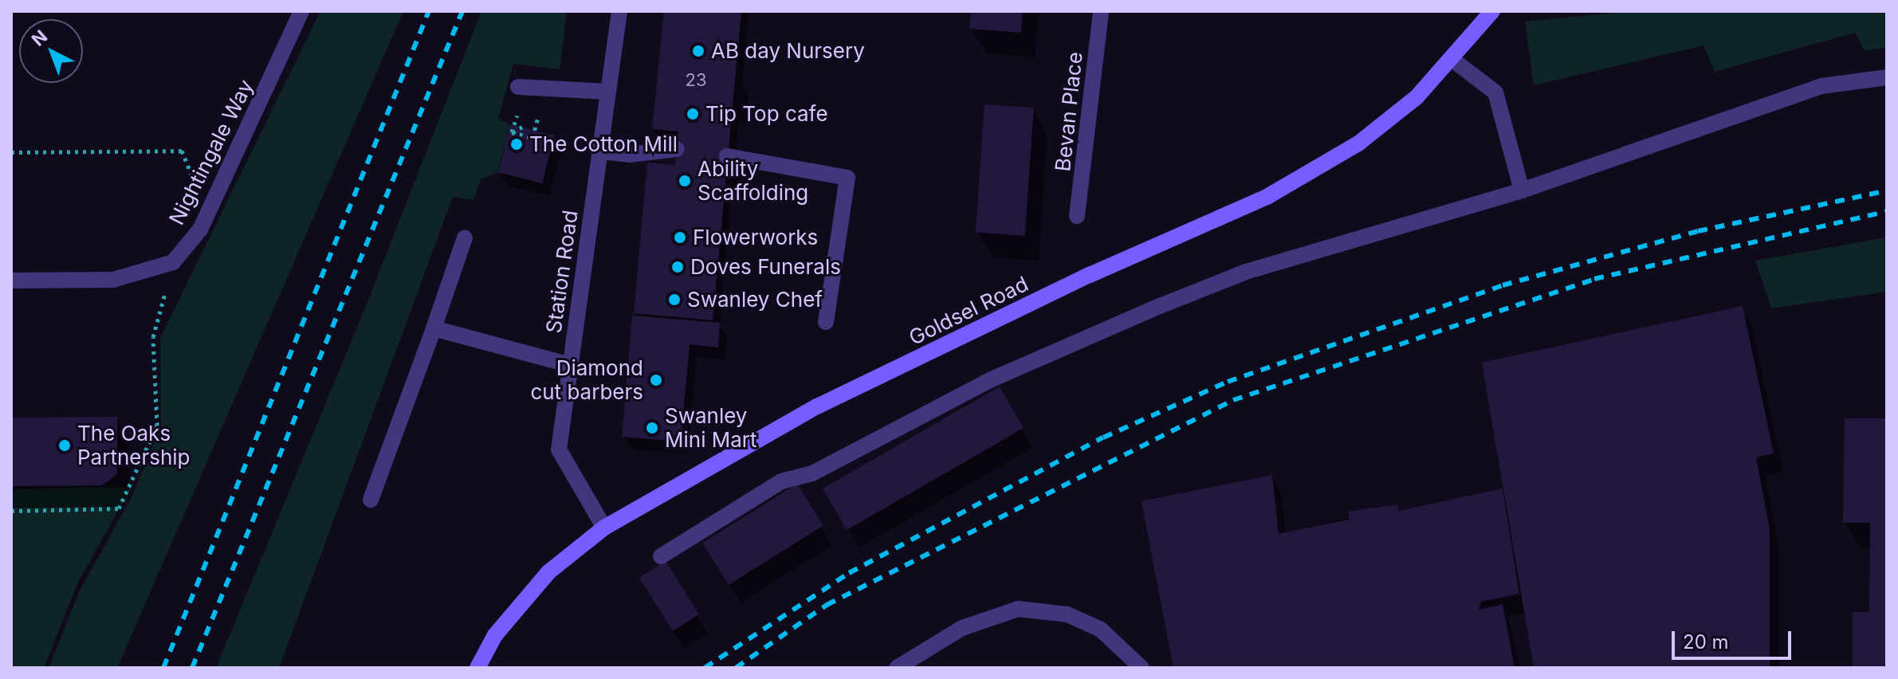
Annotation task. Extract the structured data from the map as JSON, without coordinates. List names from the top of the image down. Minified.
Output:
{"streets":{"main road":["Goldsel Road"],"street":["Bevan Place","Nightingale Way","Station Road"]},"crossings":[["Station Road","Goldsel Road"]],"places":["AB day Nursery","Tip Top cafe","The Cotton Mill","Ability Scaffolding","Flowerworks","Doves Funerals","Swanley Chef","Diamond cut barbers","Swanley Mini Mart","The Oaks Partnership"],"house_numbers":["23"],"scale_bar":"20 m","north":"top left"}
